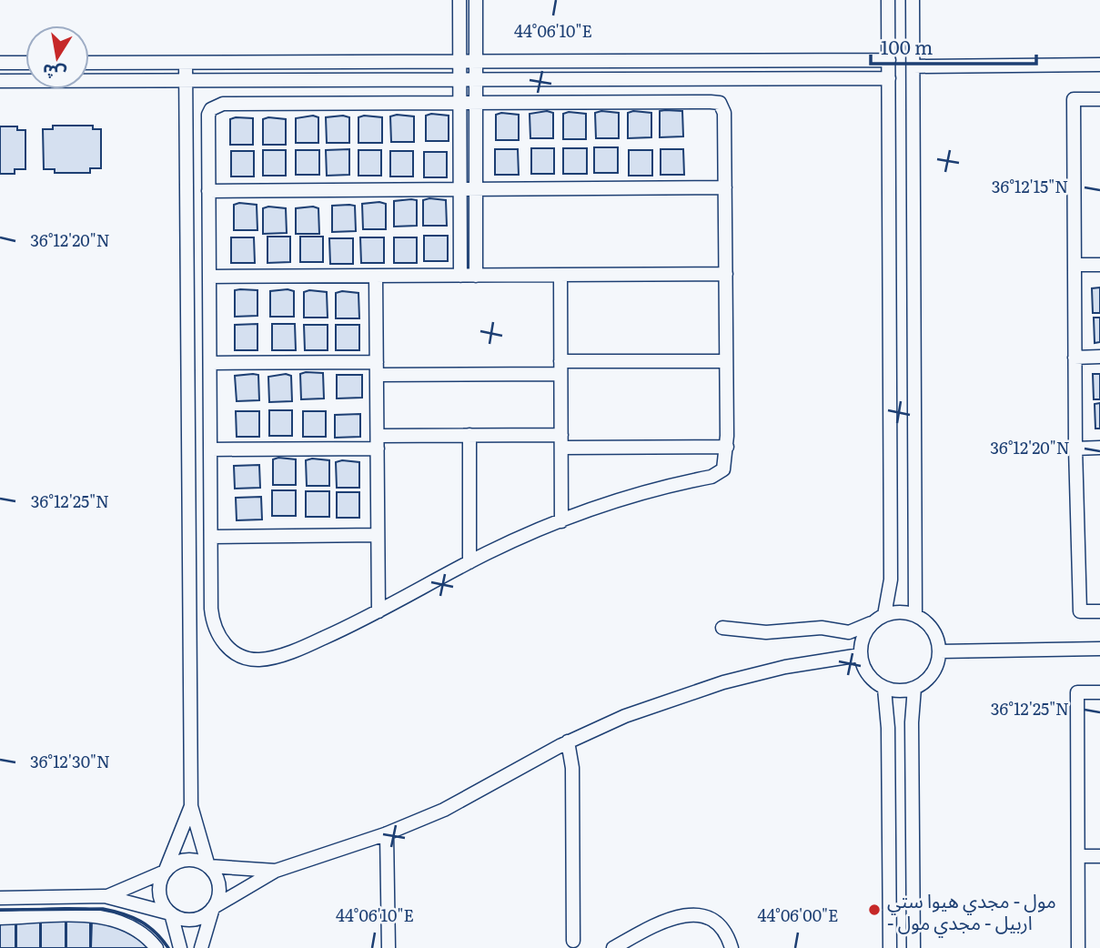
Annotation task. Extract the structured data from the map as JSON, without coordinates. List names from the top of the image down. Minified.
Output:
{"places":["مول - مجدي هيوا ستي - اربيل - مجدي مول"],"scale_bar":"100 m","north":"bottom","coordinates":["44°06'10\"E","36°12'15\"N","36°12'20\"N","36°12'25\"N","36°12'30\"N","44°06'00\"E"]}
